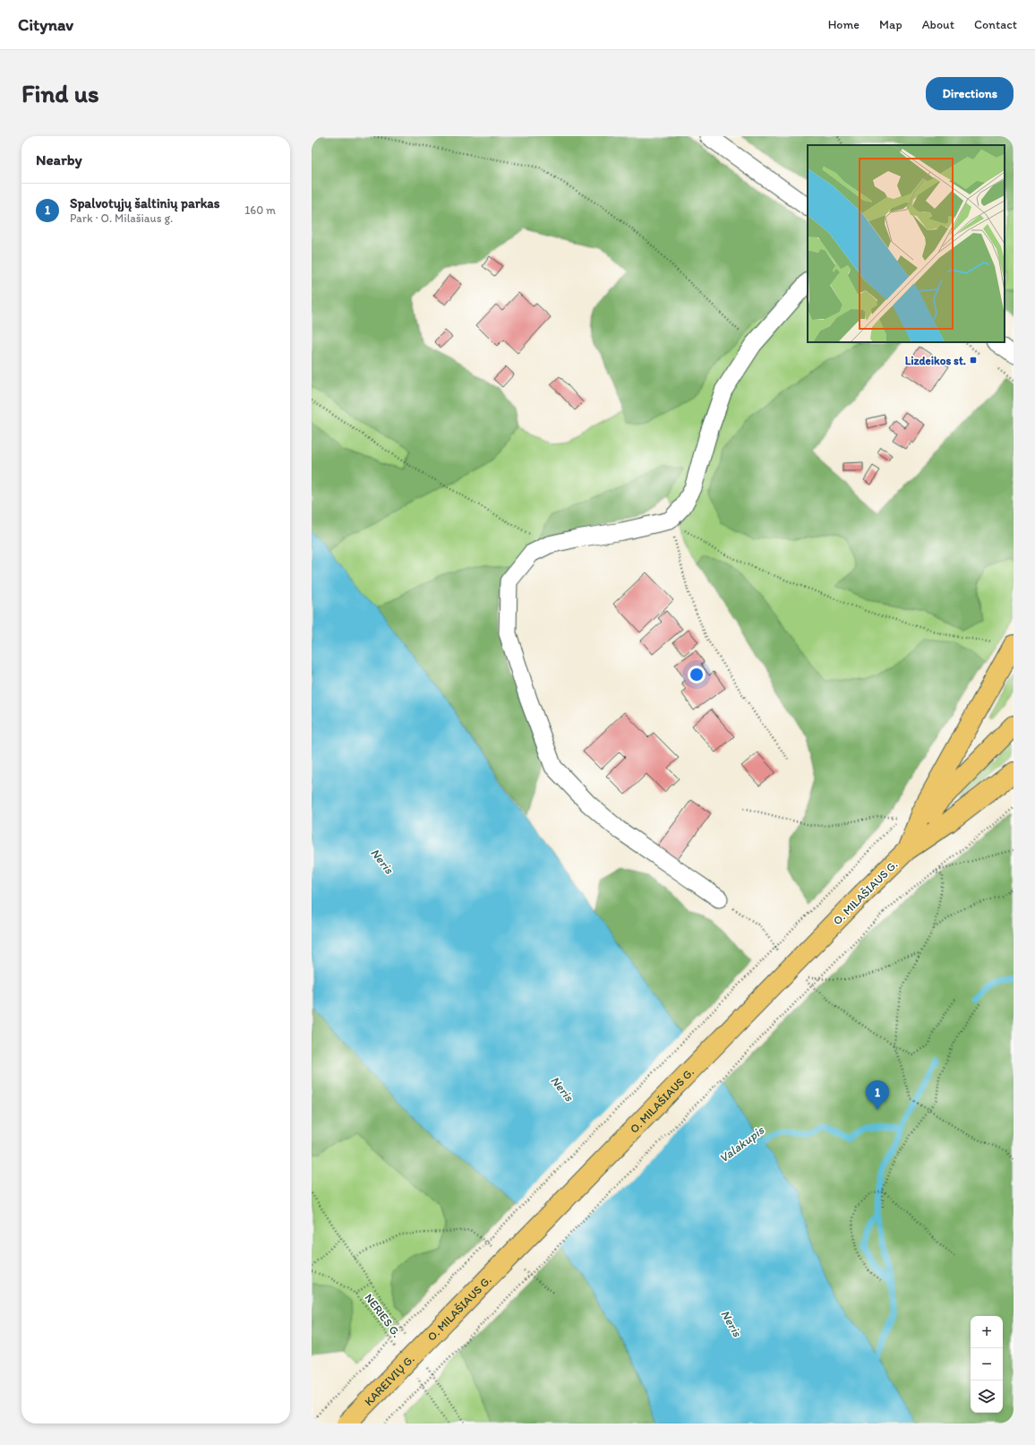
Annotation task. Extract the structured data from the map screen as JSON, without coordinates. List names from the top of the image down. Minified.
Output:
{"streets":{"main road":["O. MILAŠIAUS G.","KAREIVIŲ G."],"path":["NERIES G."]},"crossings":[["O. MILAŠIAUS G.","KAREIVIŲ G."]],"water":["Neris","Valakupis"],"places":{"transit":["Lizdeikos st."]},"page":{"header":"Citynav","nav":["Home","Map","About","Contact"],"buttons":"Directions","title":"Find us","heading":"Nearby","list":[{"mark":"1","name":"Spalvotųjų šaltinių parkas","note":"Park · O. Milašiaus g.","value":"160 m"}],"pins":"1","map_buttons":["+","−"]}}
